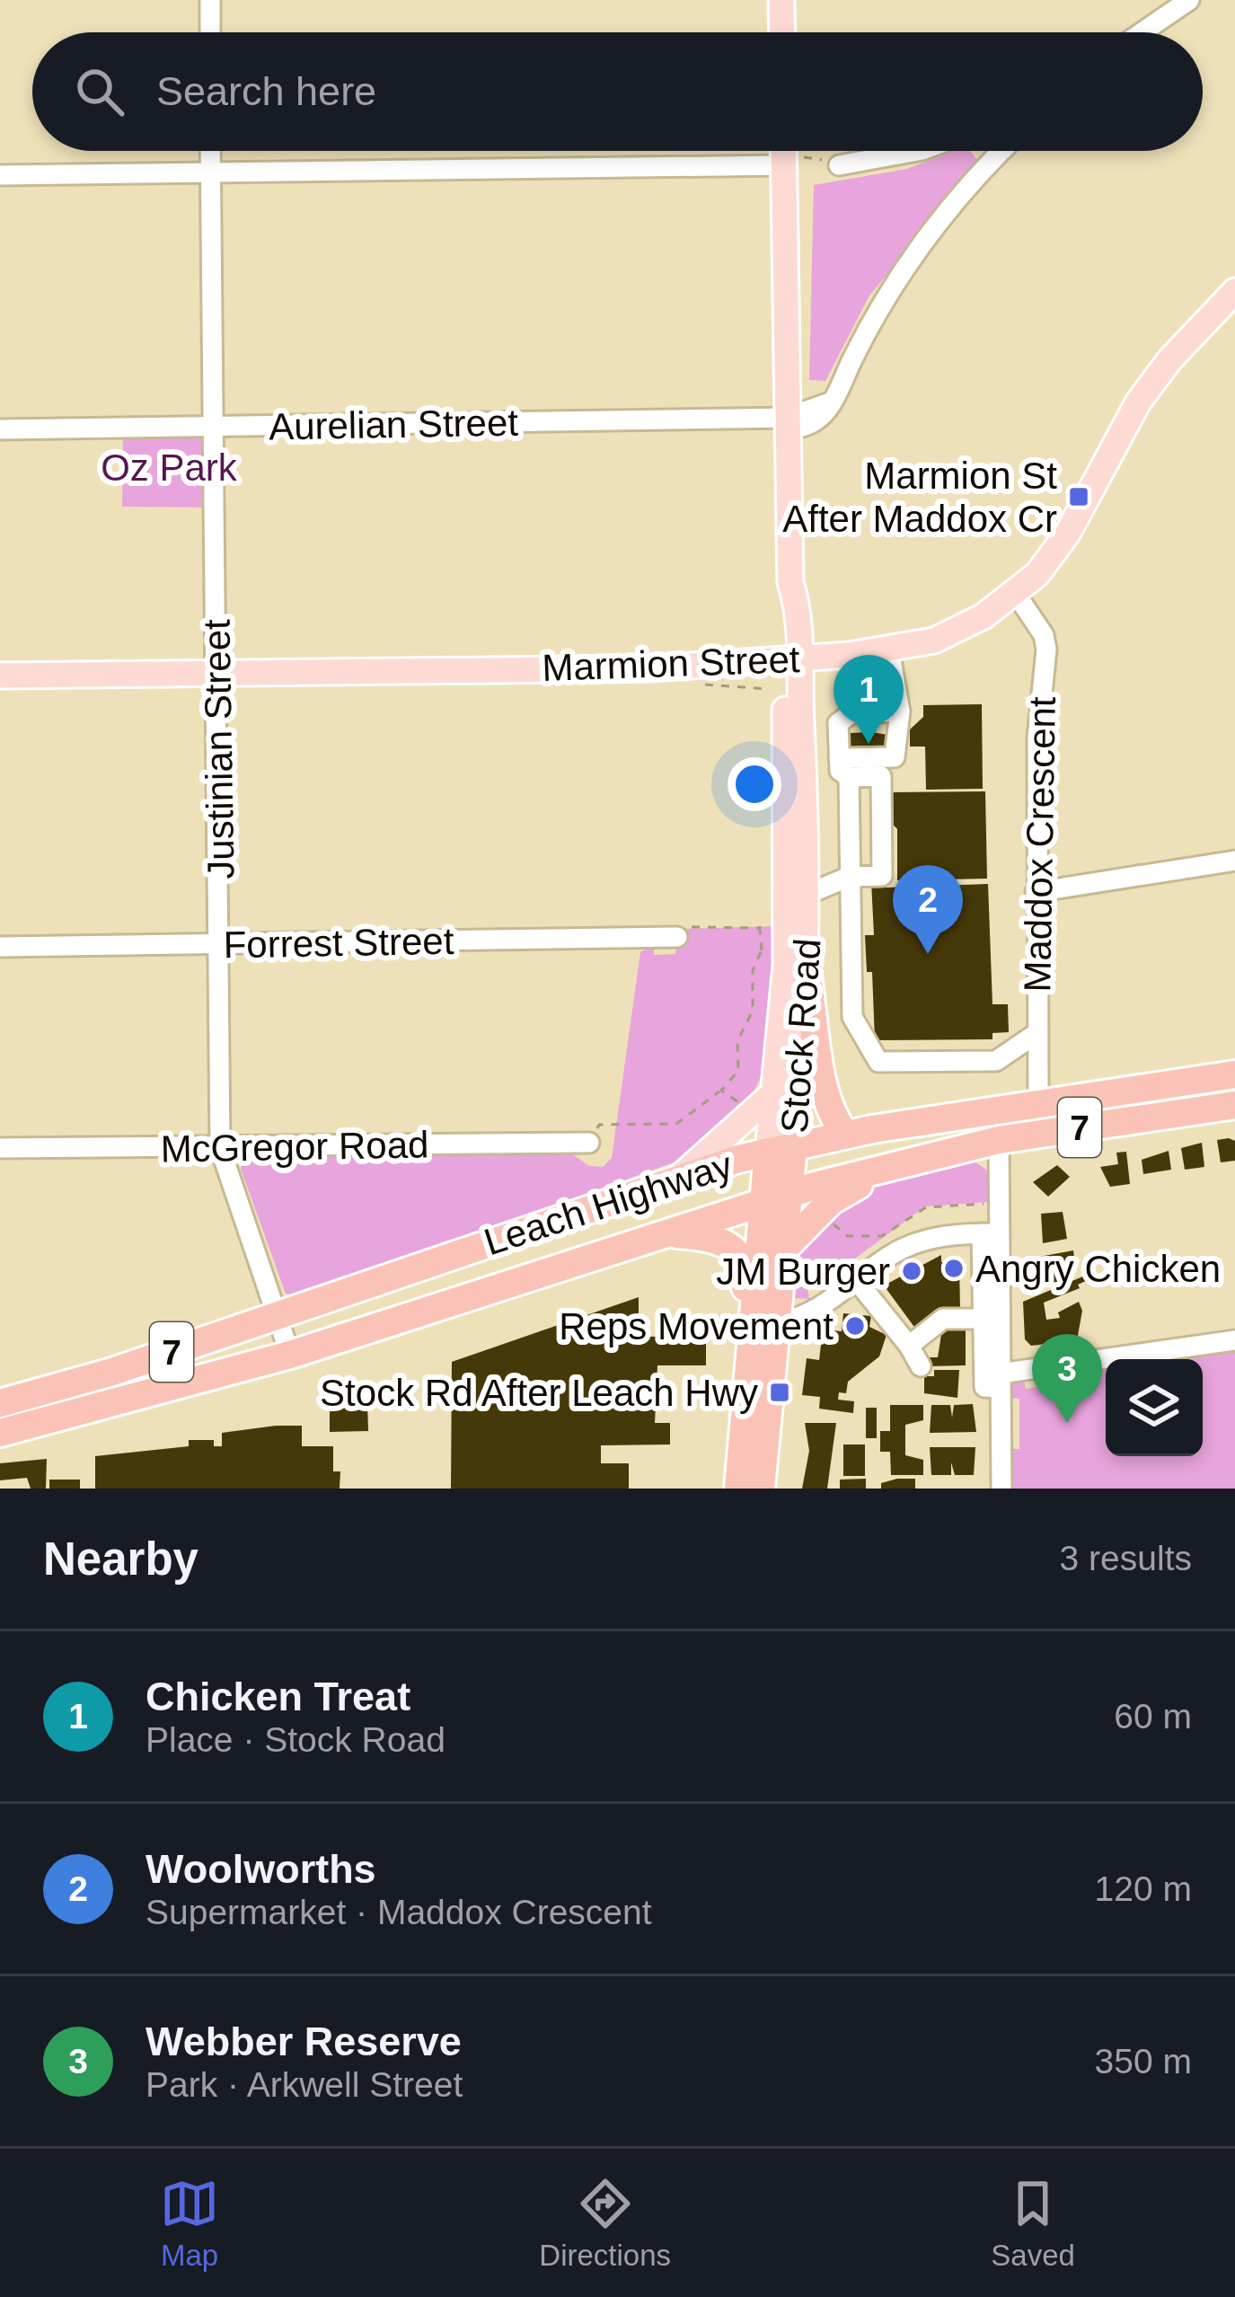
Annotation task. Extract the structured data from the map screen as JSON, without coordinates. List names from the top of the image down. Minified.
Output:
{"streets":{"highway":["Stock Road","7","Leach Highway"],"main road":["Marmion Street"],"street":["Aurelian Street","Justinian Street","Maddox Crescent","Forrest Street","McGregor Road"]},"crossings":[["Aurelian Street","Justinian Street"],["Aurelian Street","Stock Road"],["Marmion Street","Justinian Street"],["Marmion Street","Maddox Crescent"],["Marmion Street","Stock Road"],["Justinian Street","Forrest Street"],["Justinian Street","McGregor Road"],["Justinian Street","Leach Highway"],["Maddox Crescent","Leach Highway"],["Stock Road","Leach Highway"]],"parks":["Oz Park"],"places":{"transit":["Marmion St After Maddox Cr","Stock Rd After Leach Hwy"],"other":["Angry Chicken","JM Burger","Reps Movement"]},"page":{"search":"Search here","pins":["1","2","3"],"heading":["Nearby","3 results"],"list":[{"mark":"1","name":"Chicken Treat","note":"Place · Stock Road","value":"60 m"},{"mark":"2","name":"Woolworths","note":"Supermarket · Maddox Crescent","value":"120 m"},{"mark":"3","name":"Webber Reserve","note":"Park · Arkwell Street","value":"350 m"}],"nav":["Map","Directions","Saved"]}}
